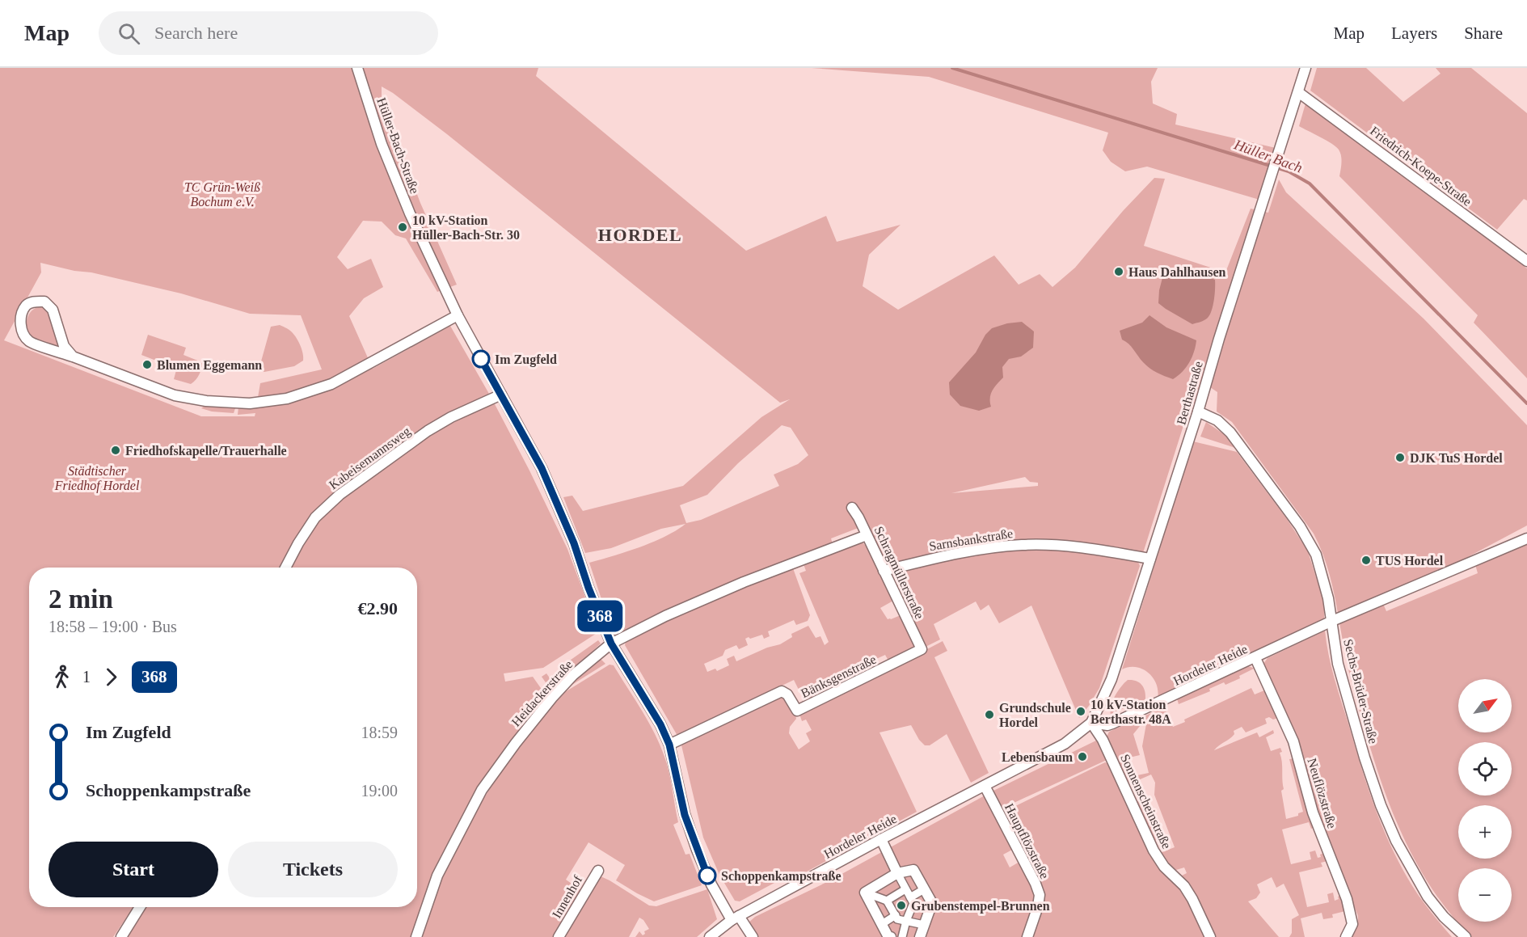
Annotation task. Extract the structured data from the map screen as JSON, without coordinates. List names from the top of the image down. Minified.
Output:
{"streets":{"street":["Hüller-Bach-Straße","Friedrich-Koepe-Straße","Berthastraße","Kabeisemannsweg","Sarnsbankstraße","Schragmüllerstraße","Hordeler Heide","Bänksgenstraße","Sechs-Brüder-Straße","Heidackerstraße","Neuflözstraße","Sonnenscheinstraße","Hauptflözstraße","Innenhof"]},"crossings":[["Hüller-Bach-Straße","Kabeisemannsweg"],["Hüller-Bach-Straße","Heidackerstraße"],["Friedrich-Koepe-Straße","Berthastraße"],["Berthastraße","Sarnsbankstraße"],["Berthastraße","Hordeler Heide"],["Berthastraße","Sechs-Brüder-Straße"],["Berthastraße","Sonnenscheinstraße"],["Sarnsbankstraße","Schragmüllerstraße"],["Schragmüllerstraße","Bänksgenstraße"],["Schragmüllerstraße","Heidackerstraße"],["Hordeler Heide","Sechs-Brüder-Straße"],["Hordeler Heide","Neuflözstraße"],["Hordeler Heide","Sonnenscheinstraße"],["Hordeler Heide","Hauptflözstraße"]],"districts":["HORDEL"],"water":["Hüller Bach"],"parks":["TC Grün-Weiß Bochum e.V.","Städtischer Friedhof Hordel"],"places":["10 kV-Station Hüller-Bach-Str. 30","Haus Dahlhausen","Im Zugfeld","Blumen Eggemann","Friedhofskapelle/Trauerhalle","DJK TuS Hordel","TUS Hordel","10 kV-Station Berthastr. 48A","Grundschule Hordel","Lebensbaum","Schoppenkampstraße","Grubenstempel-Brunnen"],"lines":["bus line 368"],"north":"top right","page":{"header":"Map","search":"Search here","nav":["Map","Layers","Share"],"on_map":"368","heading":["2 min","18:58 – 19:00 · Bus","€2.90"],"legs":["1","368"],"map_buttons":["+","−"],"list":[{"name":"Im Zugfeld","value":"18:59"},{"name":"Schoppenkampstraße","value":"19:00"}],"buttons":["Start","Tickets"]}}
